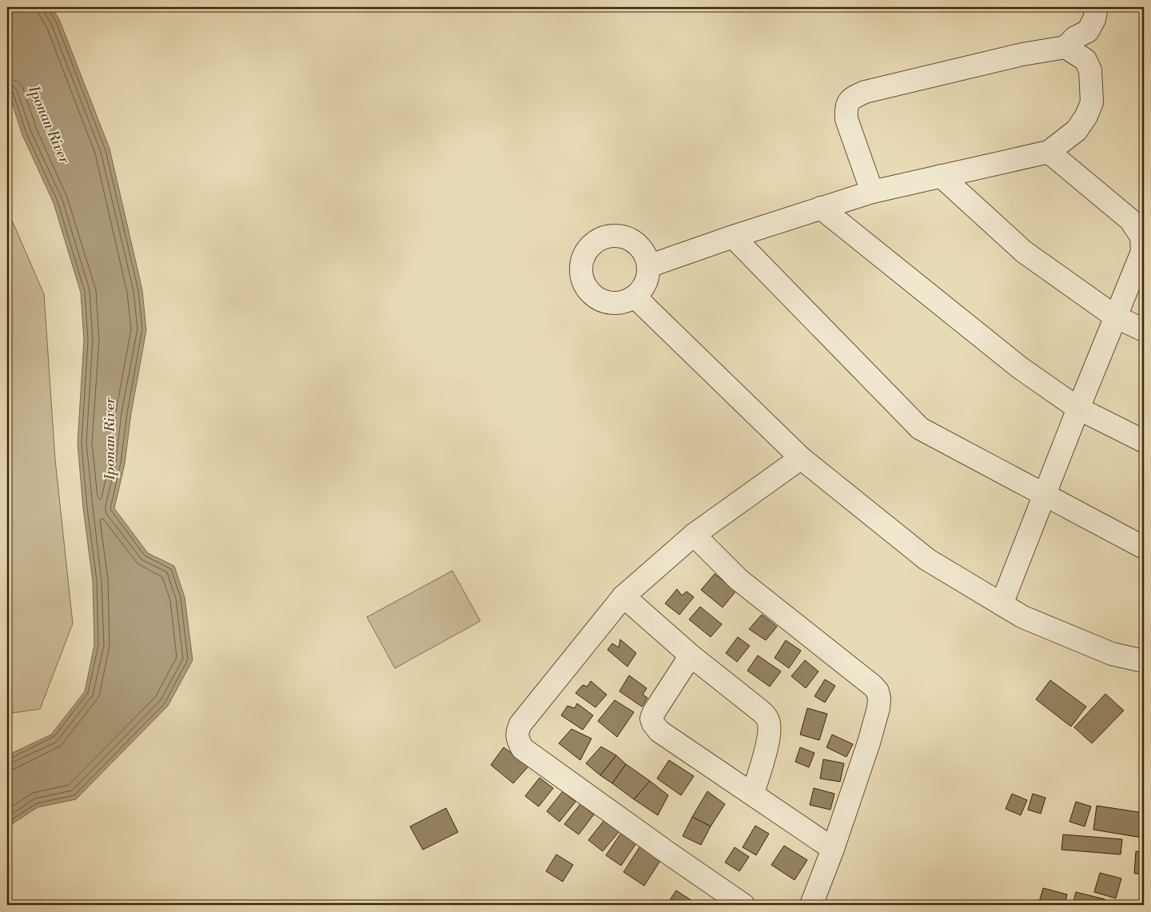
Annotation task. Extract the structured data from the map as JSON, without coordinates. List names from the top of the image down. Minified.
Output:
{"water":["Iponan River"]}
